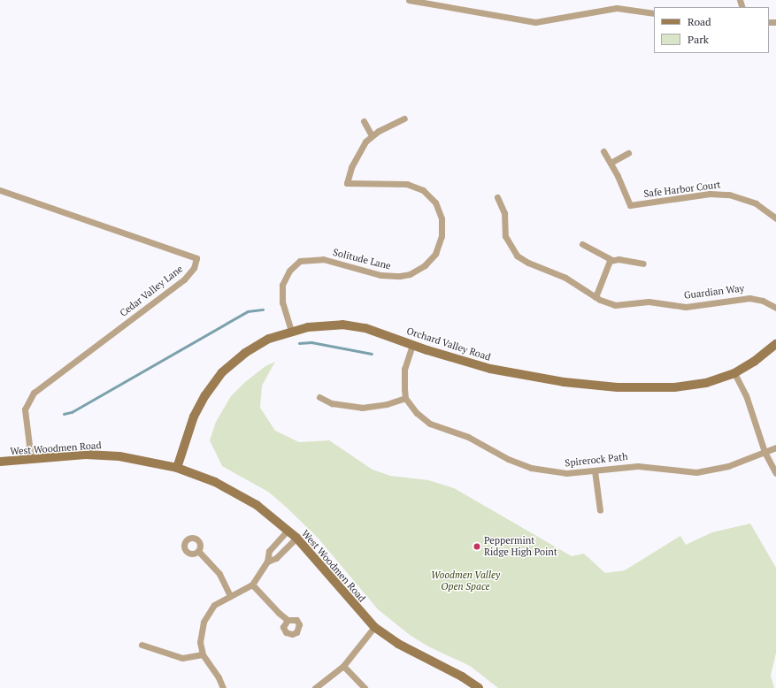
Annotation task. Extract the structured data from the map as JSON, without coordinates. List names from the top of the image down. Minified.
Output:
{"streets":{"main road":["Orchard Valley Road","West Woodmen Road"],"street":["Safe Harbor Court","Solitude Lane","Cedar Valley Lane","Guardian Way","Spirerock Path"]},"crossings":[["Solitude Lane","Orchard Valley Road"],["Cedar Valley Lane","West Woodmen Road"],["Orchard Valley Road","West Woodmen Road"]],"parks":["Woodmen Valley Open Space"],"places":["Peppermint Ridge High Point"],"legend":["Road","Park"]}
